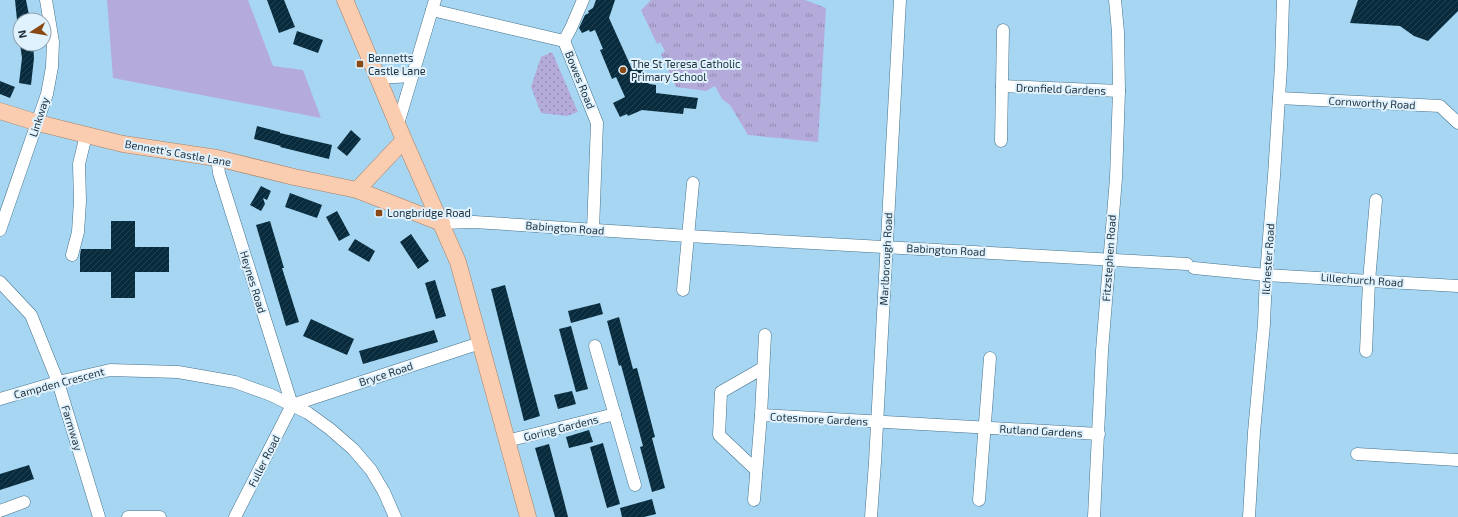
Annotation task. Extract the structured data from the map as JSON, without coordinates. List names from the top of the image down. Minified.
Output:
{"streets":{"main road":["Bennett's Castle Lane"],"street":["Bowes Road","Dronfield Gardens","Cornworthy Road","Linkway","Babington Road","Fitzstephen Road","Marlborough Road","Ilchester Road","Lillechurch Road","Heynes Road","Bryce Road","Campden Crescent","Cotesmore Gardens","Farmway","Goring Gardens","Rutland Gardens","Fuller Road"]},"crossings":[["Bowes Road","Babington Road"],["Dronfield Gardens","Fitzstephen Road"],["Cornworthy Road","Ilchester Road"],["Linkway","Bennett's Castle Lane"],["Bennett's Castle Lane","Babington Road"],["Bennett's Castle Lane","Heynes Road"],["Babington Road","Fitzstephen Road"],["Babington Road","Marlborough Road"],["Babington Road","Lillechurch Road"],["Fitzstephen Road","Rutland Gardens"],["Marlborough Road","Cotesmore Gardens"],["Marlborough Road","Rutland Gardens"],["Ilchester Road","Lillechurch Road"],["Heynes Road","Bryce Road"],["Heynes Road","Campden Crescent"],["Heynes Road","Fuller Road"],["Bryce Road","Campden Crescent"],["Bryce Road","Fuller Road"],["Campden Crescent","Farmway"],["Campden Crescent","Fuller Road"],["Cotesmore Gardens","Rutland Gardens"]],"places":{"transit":["Bennetts Castle Lane","Longbridge Road"],"other":["The St Teresa Catholic Primary School"]},"north":"left"}
